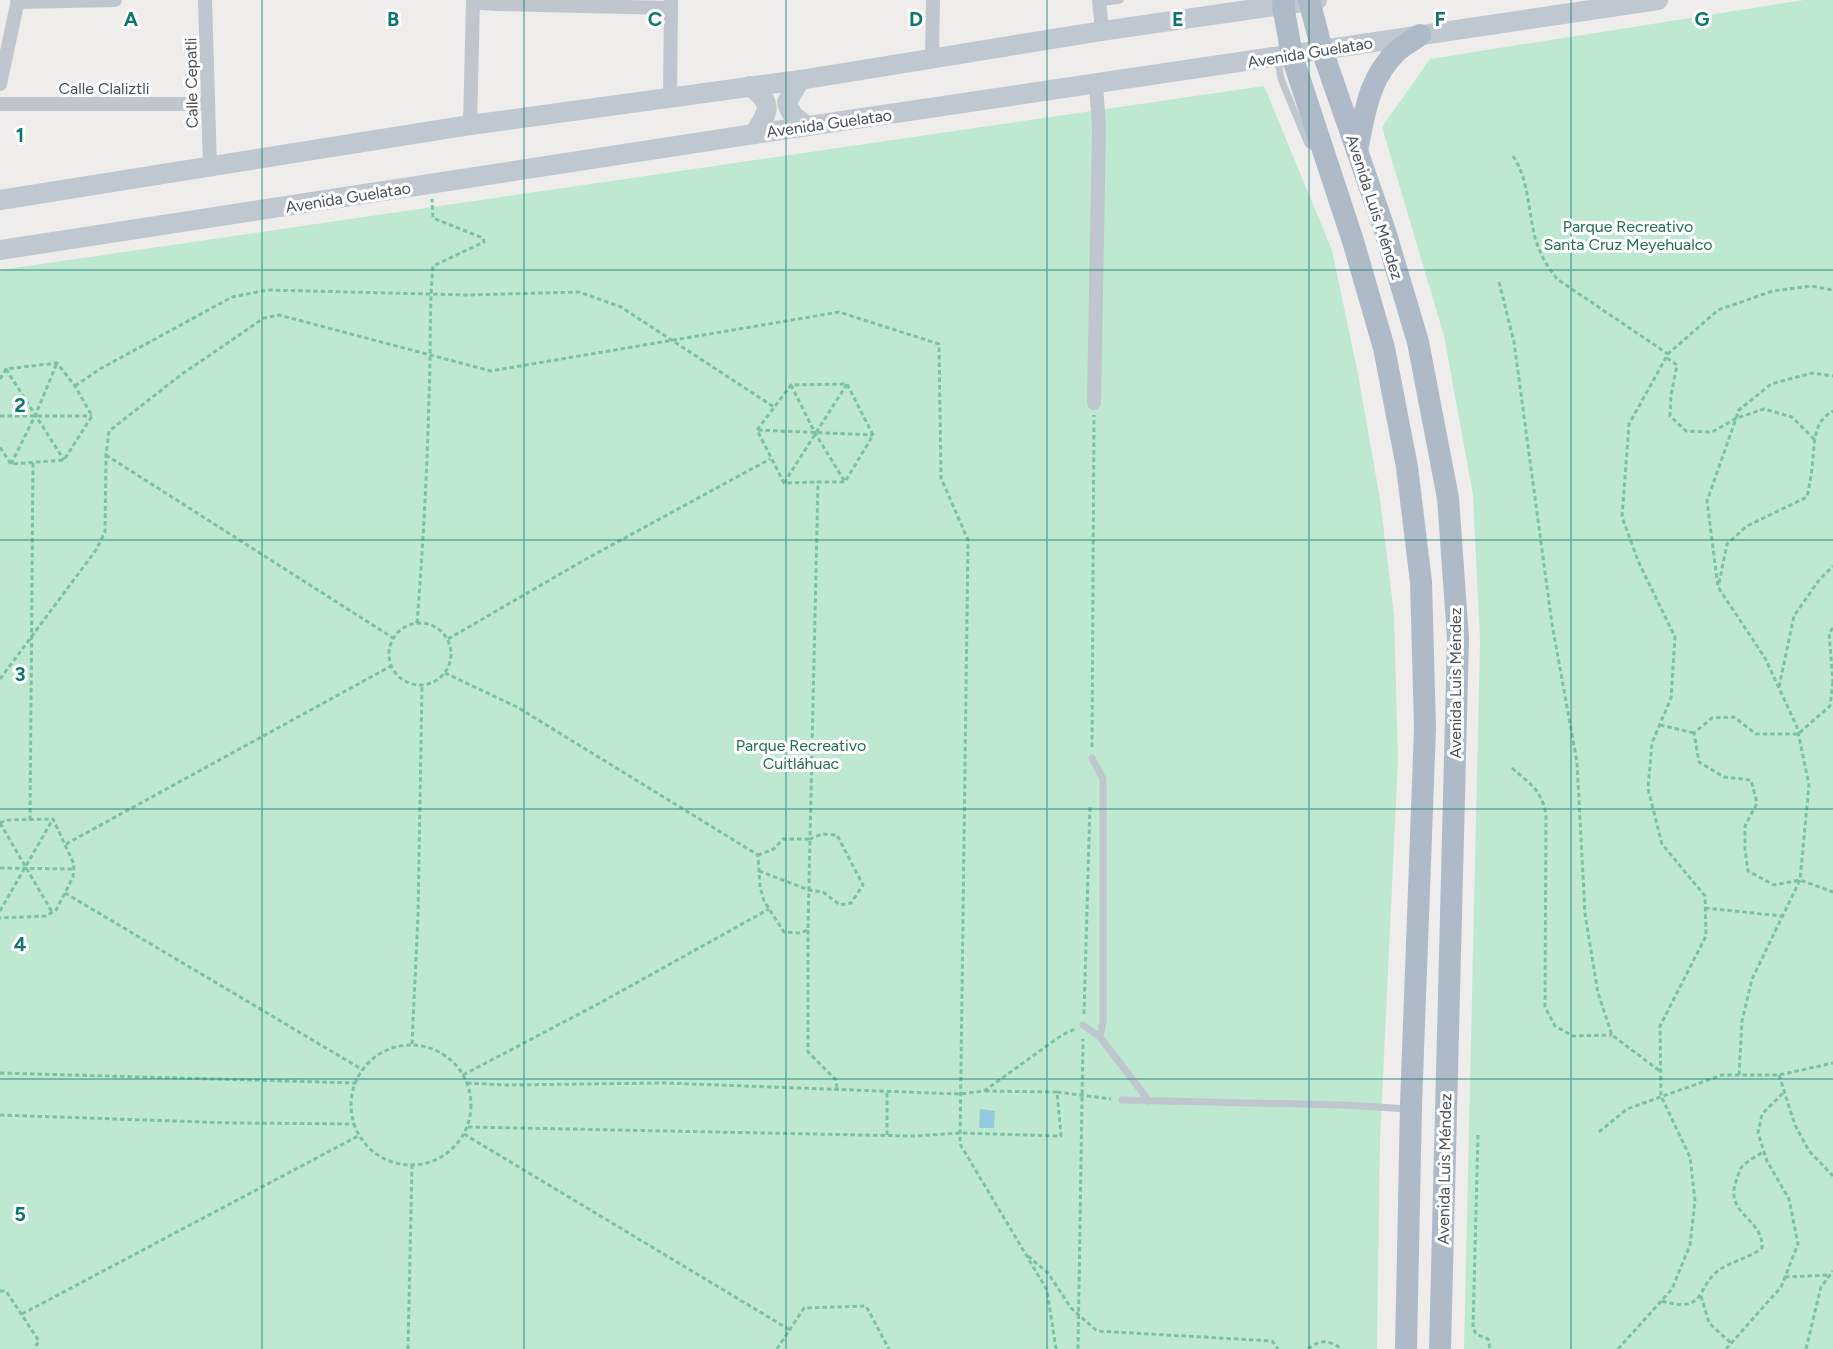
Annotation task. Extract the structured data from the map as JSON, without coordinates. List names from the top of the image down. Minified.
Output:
{"streets":{"main road":["Avenida Guelatao","Avenida Luis Méndez"],"street":["Calle Cepatli","Calle Claliztli"]},"crossings":[["Avenida Guelatao","Avenida Luis Méndez"],["Calle Cepatli","Calle Claliztli"]],"parks":["Parque Recreativo Santa Cruz Meyehualco","Parque Recreativo Cuitláhuac"],"grid":{"columns":["A","B","C","D","E","F","G"],"rows":["1","2","3","4","5"]}}
